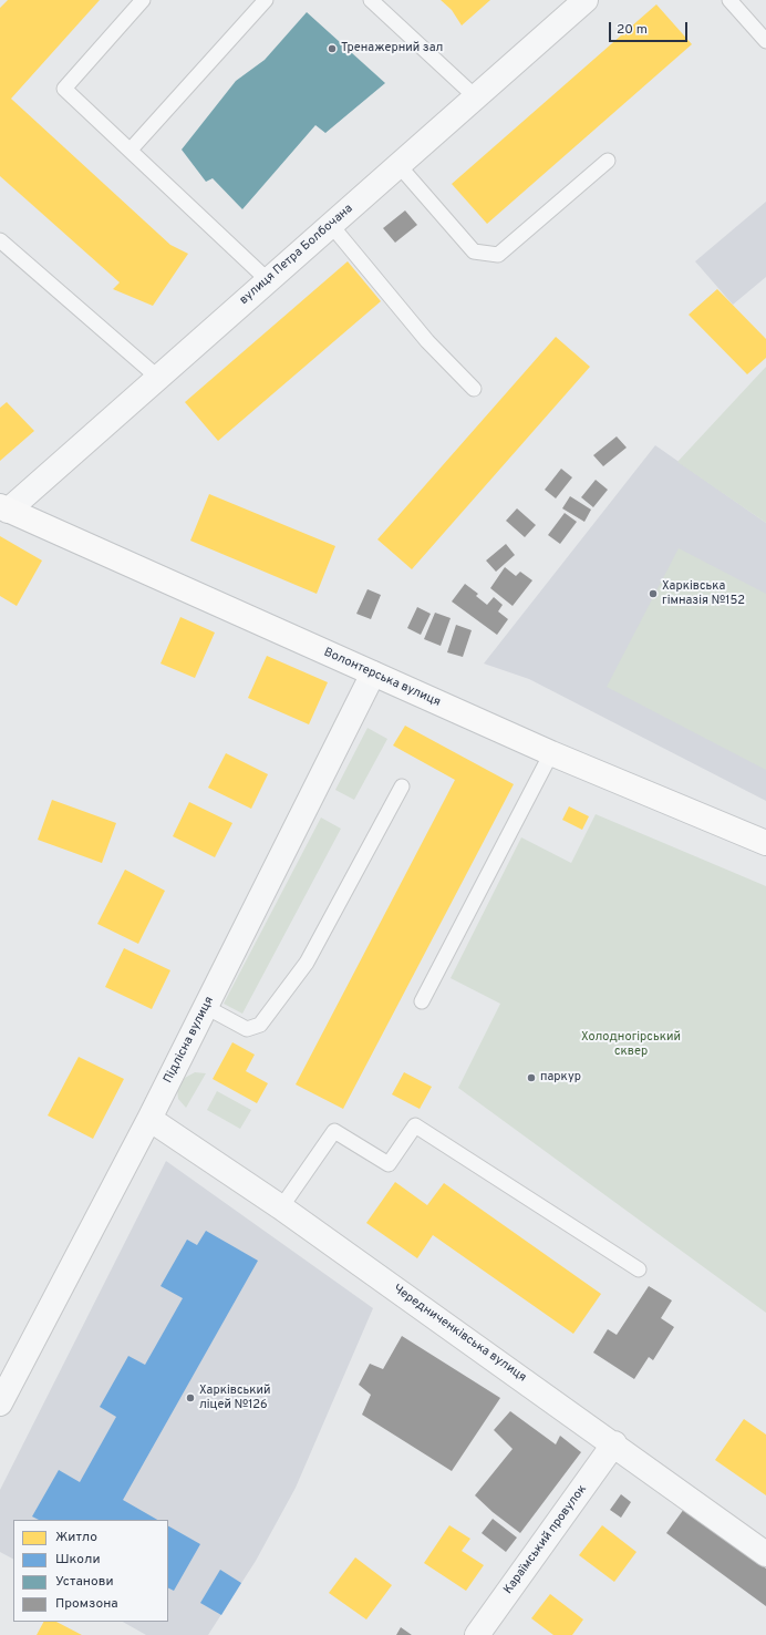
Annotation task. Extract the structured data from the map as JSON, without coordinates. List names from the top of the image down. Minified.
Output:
{"streets":{"main road":["Волонтерська вулиця"],"street":["вулиця Петра Болбочана","Підлісна вулиця","Чередниченківська вулиця","Караїмський провулок"]},"crossings":[["вулиця Петра Болбочана","Волонтерська вулиця"],["Волонтерська вулиця","Підлісна вулиця"],["Підлісна вулиця","Чередниченківська вулиця"],["Чередниченківська вулиця","Караїмський провулок"]],"parks":["Холодногірський сквер"],"places":["Тренажерний зал","Харківська гімназія №152","паркур","Харківський ліцей №126"],"legend":["Житло","Школи","Установи","Промзона"],"scale_bar":"20 m"}
